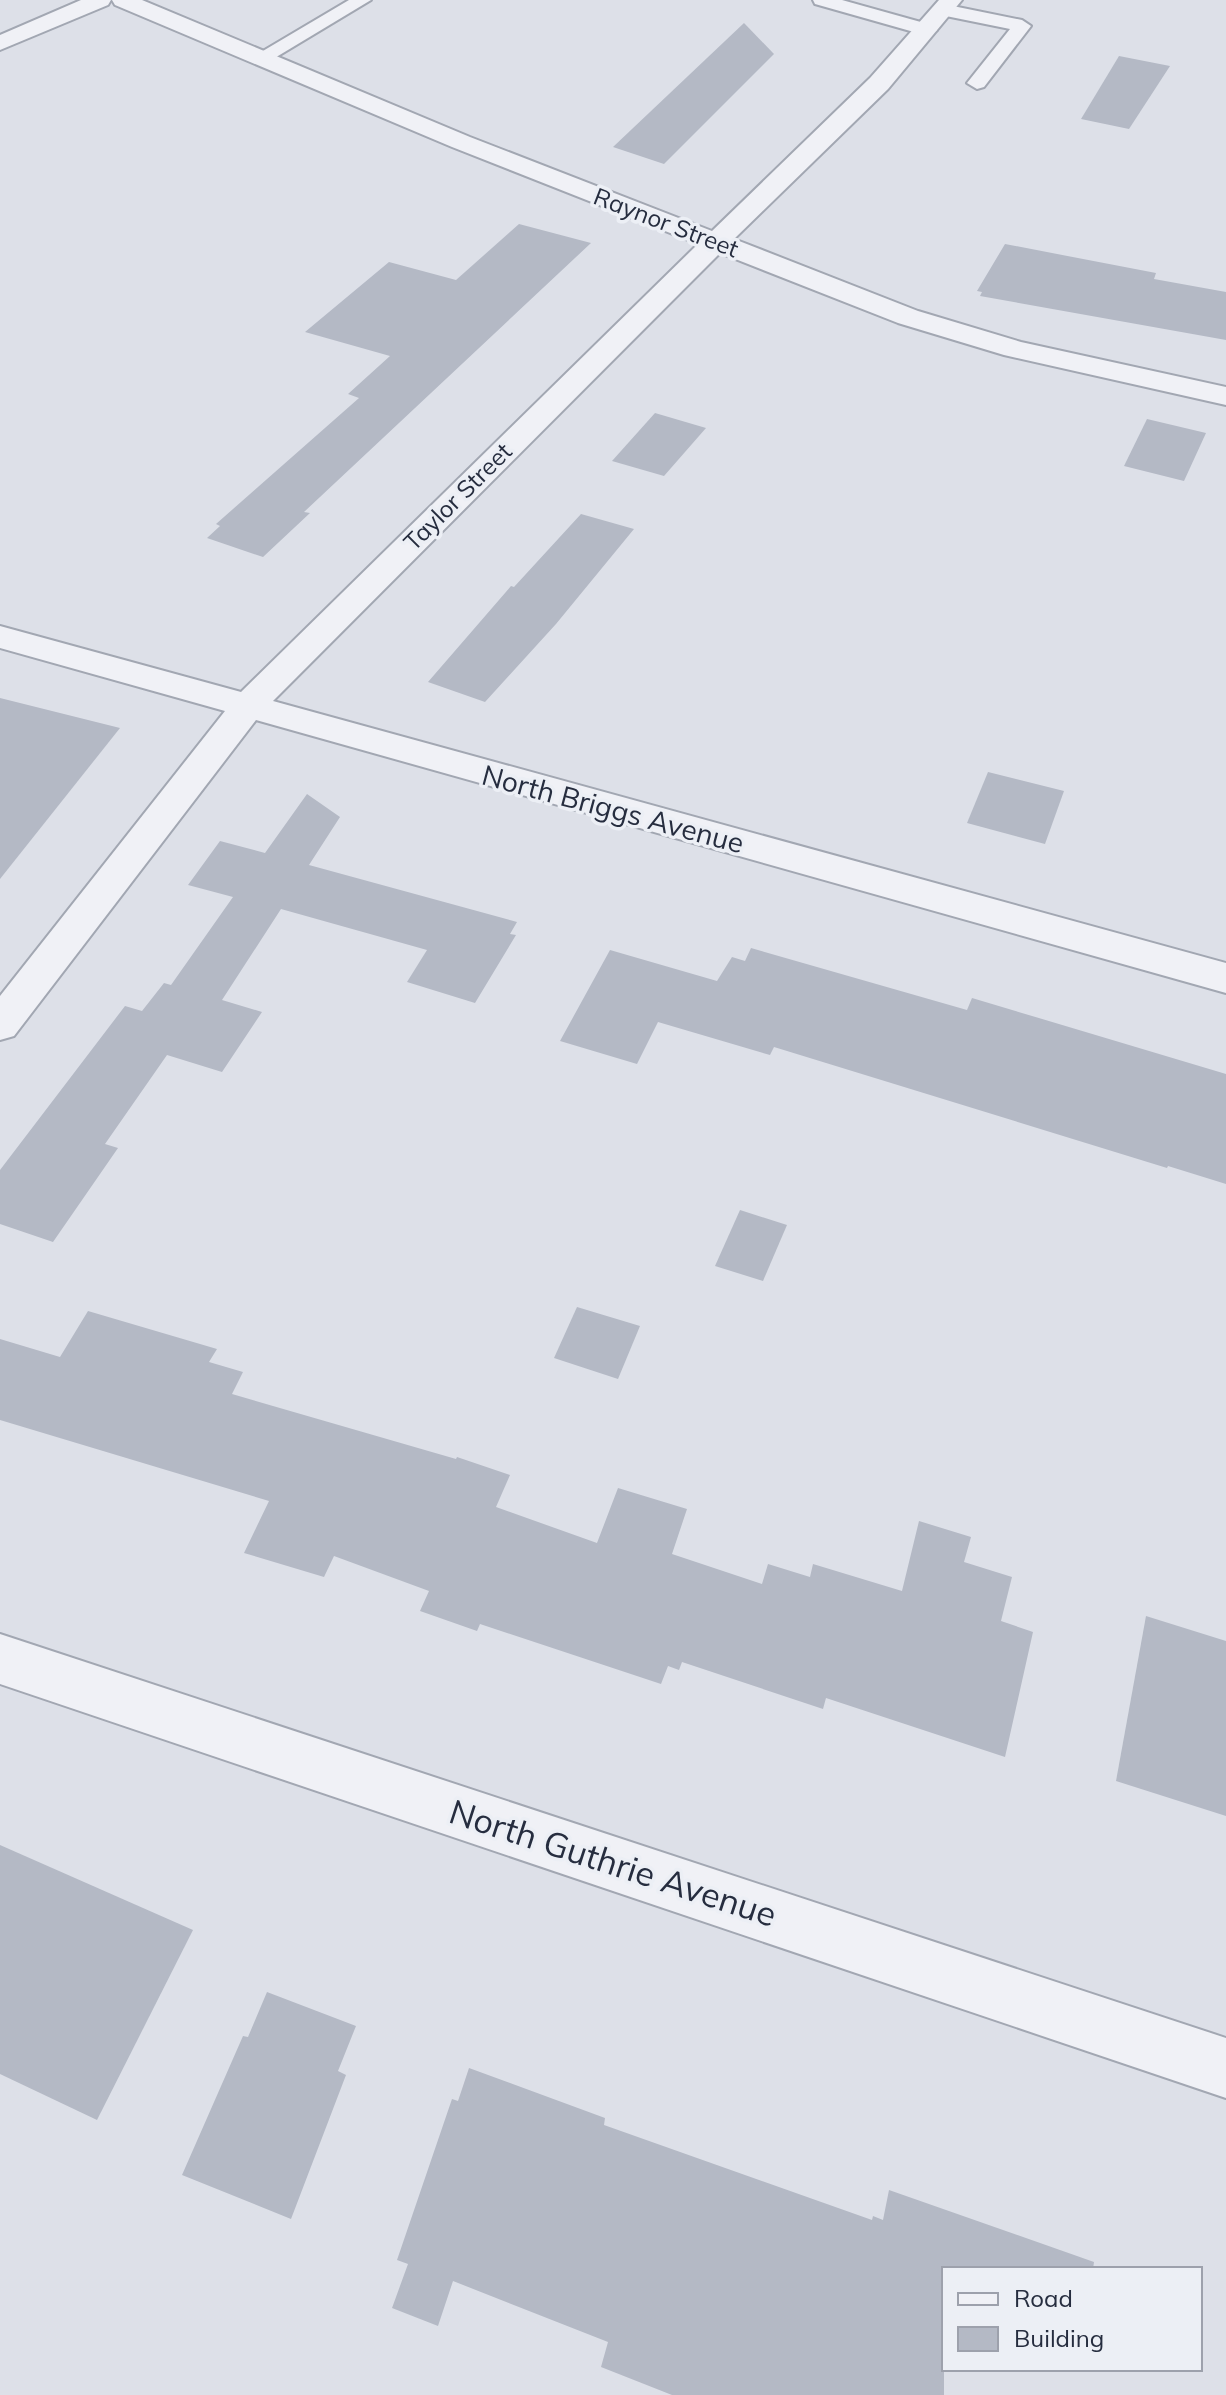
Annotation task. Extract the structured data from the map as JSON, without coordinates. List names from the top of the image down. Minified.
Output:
{"streets":{"street":["Raynor Street","Taylor Street","North Briggs Avenue","North Guthrie Avenue"]},"crossings":[["Raynor Street","Taylor Street"],["Taylor Street","North Briggs Avenue"]],"legend":["Road","Building"]}
